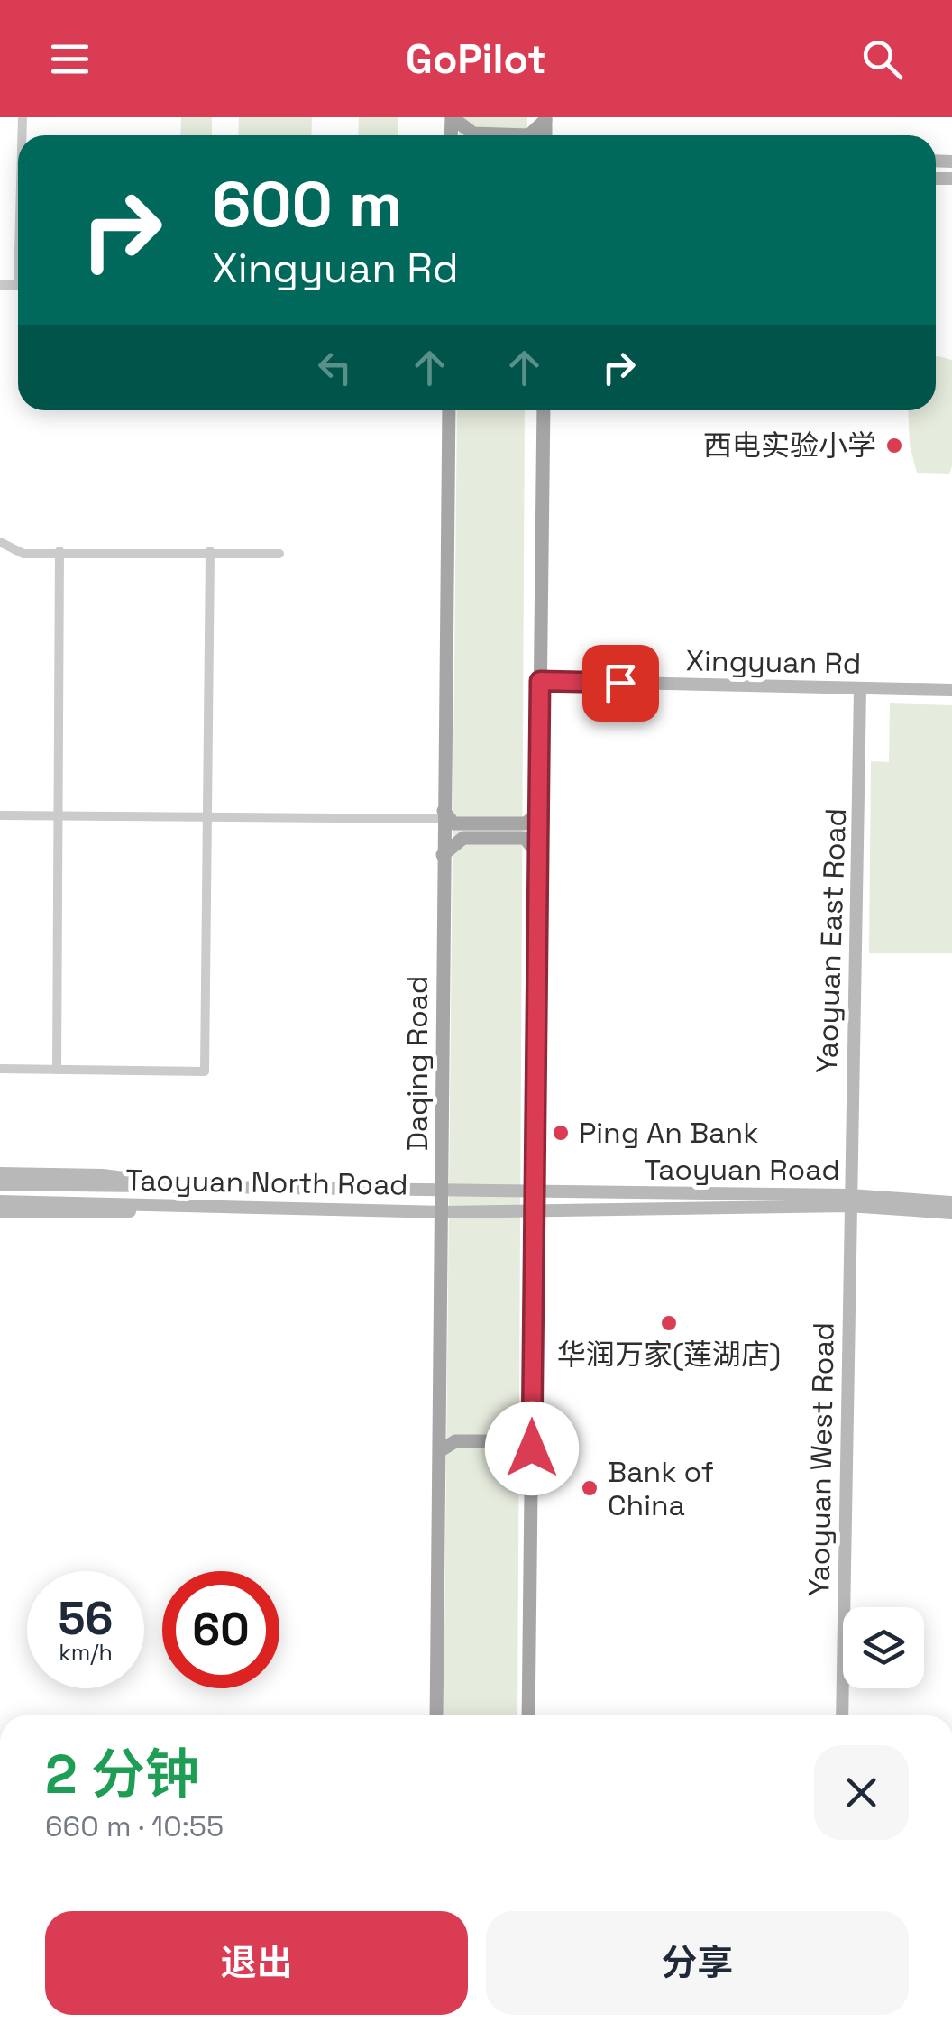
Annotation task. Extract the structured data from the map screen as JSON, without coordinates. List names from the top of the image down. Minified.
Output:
{"streets":{"main road":["Xingyuan Rd","Yaoyuan East Road","Daqing Road","Taoyuan Road","Taoyuan North Road","Yaoyuan West Road"]},"crossings":[["Xingyuan Rd","Yaoyuan East Road"],["Yaoyuan East Road","Taoyuan Road"],["Yaoyuan East Road","Yaoyuan West Road"],["Daqing Road","Taoyuan North Road"],["Taoyuan Road","Taoyuan North Road"],["Taoyuan Road","Yaoyuan West Road"]],"places":["西电实验小学","Ping An Bank","华润万家(莲湖店)","Bank of China"],"page":{"header":"GoPilot","turn":["600 m","Xingyuan Rd"],"speed":"56 km/h","limit":"60","heading":["2 分钟","660 m · 10:55"],"buttons":["退出","分享"]}}
